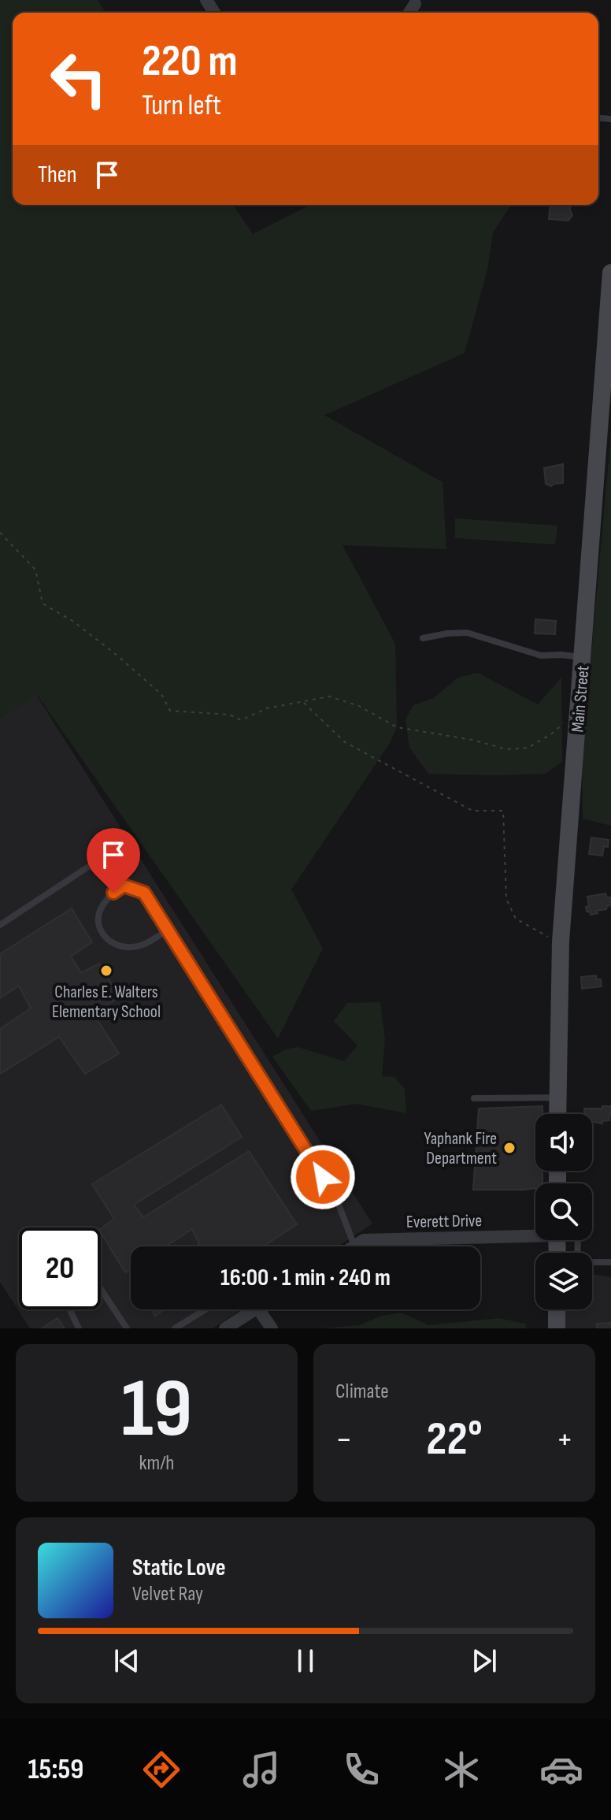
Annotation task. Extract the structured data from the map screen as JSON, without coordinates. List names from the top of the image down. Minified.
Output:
{"streets":{"main road":["Main Street"],"street":["Everett Drive"]},"places":["Charles E. Walters Elementary School","Yaphank Fire Department"],"page":{"turn":["220 m","Turn left"],"then":"Then","limit":"20","trip":"16:00 · 1 min · 240 m","tile":[["19","km/h"],"Climate"],"heat":["−","22°","+"],"song":["Static Love","Velvet Ray"],"tabs":"15:59"}}
